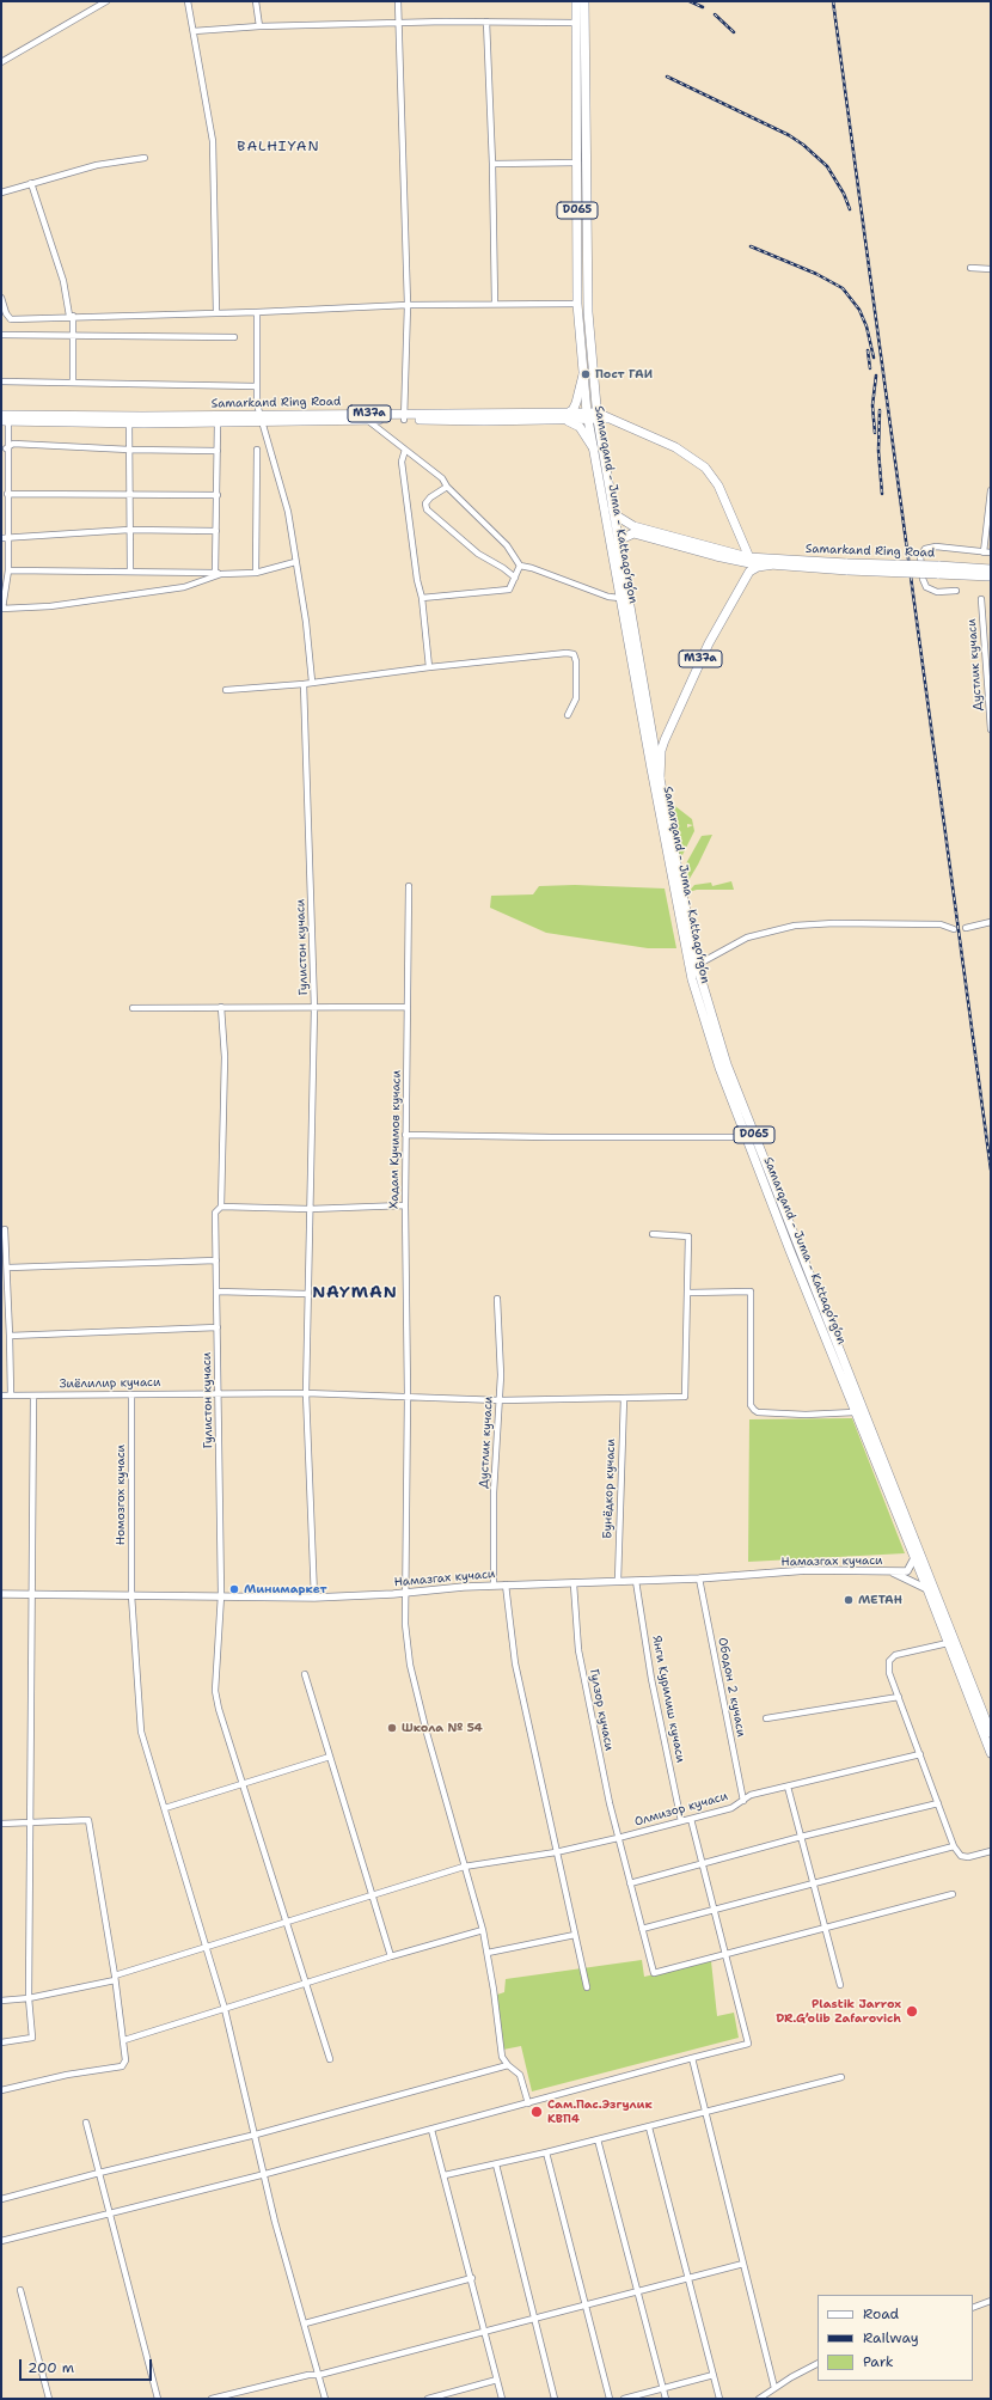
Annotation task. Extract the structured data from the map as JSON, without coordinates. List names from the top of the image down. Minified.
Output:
{"streets":{"main road":["D065","Samarkand Ring Road","M37a","Samarqand - Juma - Kattaqo‘rg‘on"],"street":["Дустлик кучаси","Гулистон кучаси","Хадам Кучимов кучаси","Зиёлилир кучаси","Бунёдкор кучаси","Номозгох кучаси","Намазгах кучаси","Ободон 2 кучаси","Янги Курилиш кучаси","Гулзор кучаси","Олмизор кучаси"]},"crossings":[["Samarkand Ring Road","M37a"],["Samarkand Ring Road","Samarqand - Juma - Kattaqo‘rg‘on"],["M37a","Samarqand - Juma - Kattaqo‘rg‘on"],["Дустлик кучаси","Зиёлилир кучаси"],["Дустлик кучаси","Намазгах кучаси"],["Гулистон кучаси","Зиёлилир кучаси"],["Гулистон кучаси","Намазгах кучаси"],["Гулистон кучаси","Олмизор кучаси"],["Хадам Кучимов кучаси","Зиёлилир кучаси"],["Хадам Кучимов кучаси","Намазгах кучаси"],["Хадам Кучимов кучаси","Олмизор кучаси"],["Зиёлилир кучаси","Бунёдкор кучаси"],["Зиёлилир кучаси","Номозгох кучаси"],["Бунёдкор кучаси","Намазгах кучаси"],["Номозгох кучаси","Намазгах кучаси"],["Номозгох кучаси","Олмизор кучаси"],["Намазгах кучаси","Ободон 2 кучаси"],["Намазгах кучаси","Янги Курилиш кучаси"],["Намазгах кучаси","Гулзор кучаси"],["Ободон 2 кучаси","Олмизор кучаси"],["Янги Курилиш кучаси","Олмизор кучаси"],["Гулзор кучаси","Олмизор кучаси"]],"districts":["BALHIYAN","NAYMAN"],"places":["Пост ГАИ","Минимаркет","МЕТАН","Школа № 54","Plastik Jarrox DR.G’olib Zafarovich","Сам.Пас.Эзгулик КВП4"],"legend":["Road","Railway","Park"],"scale_bar":"200 m"}
